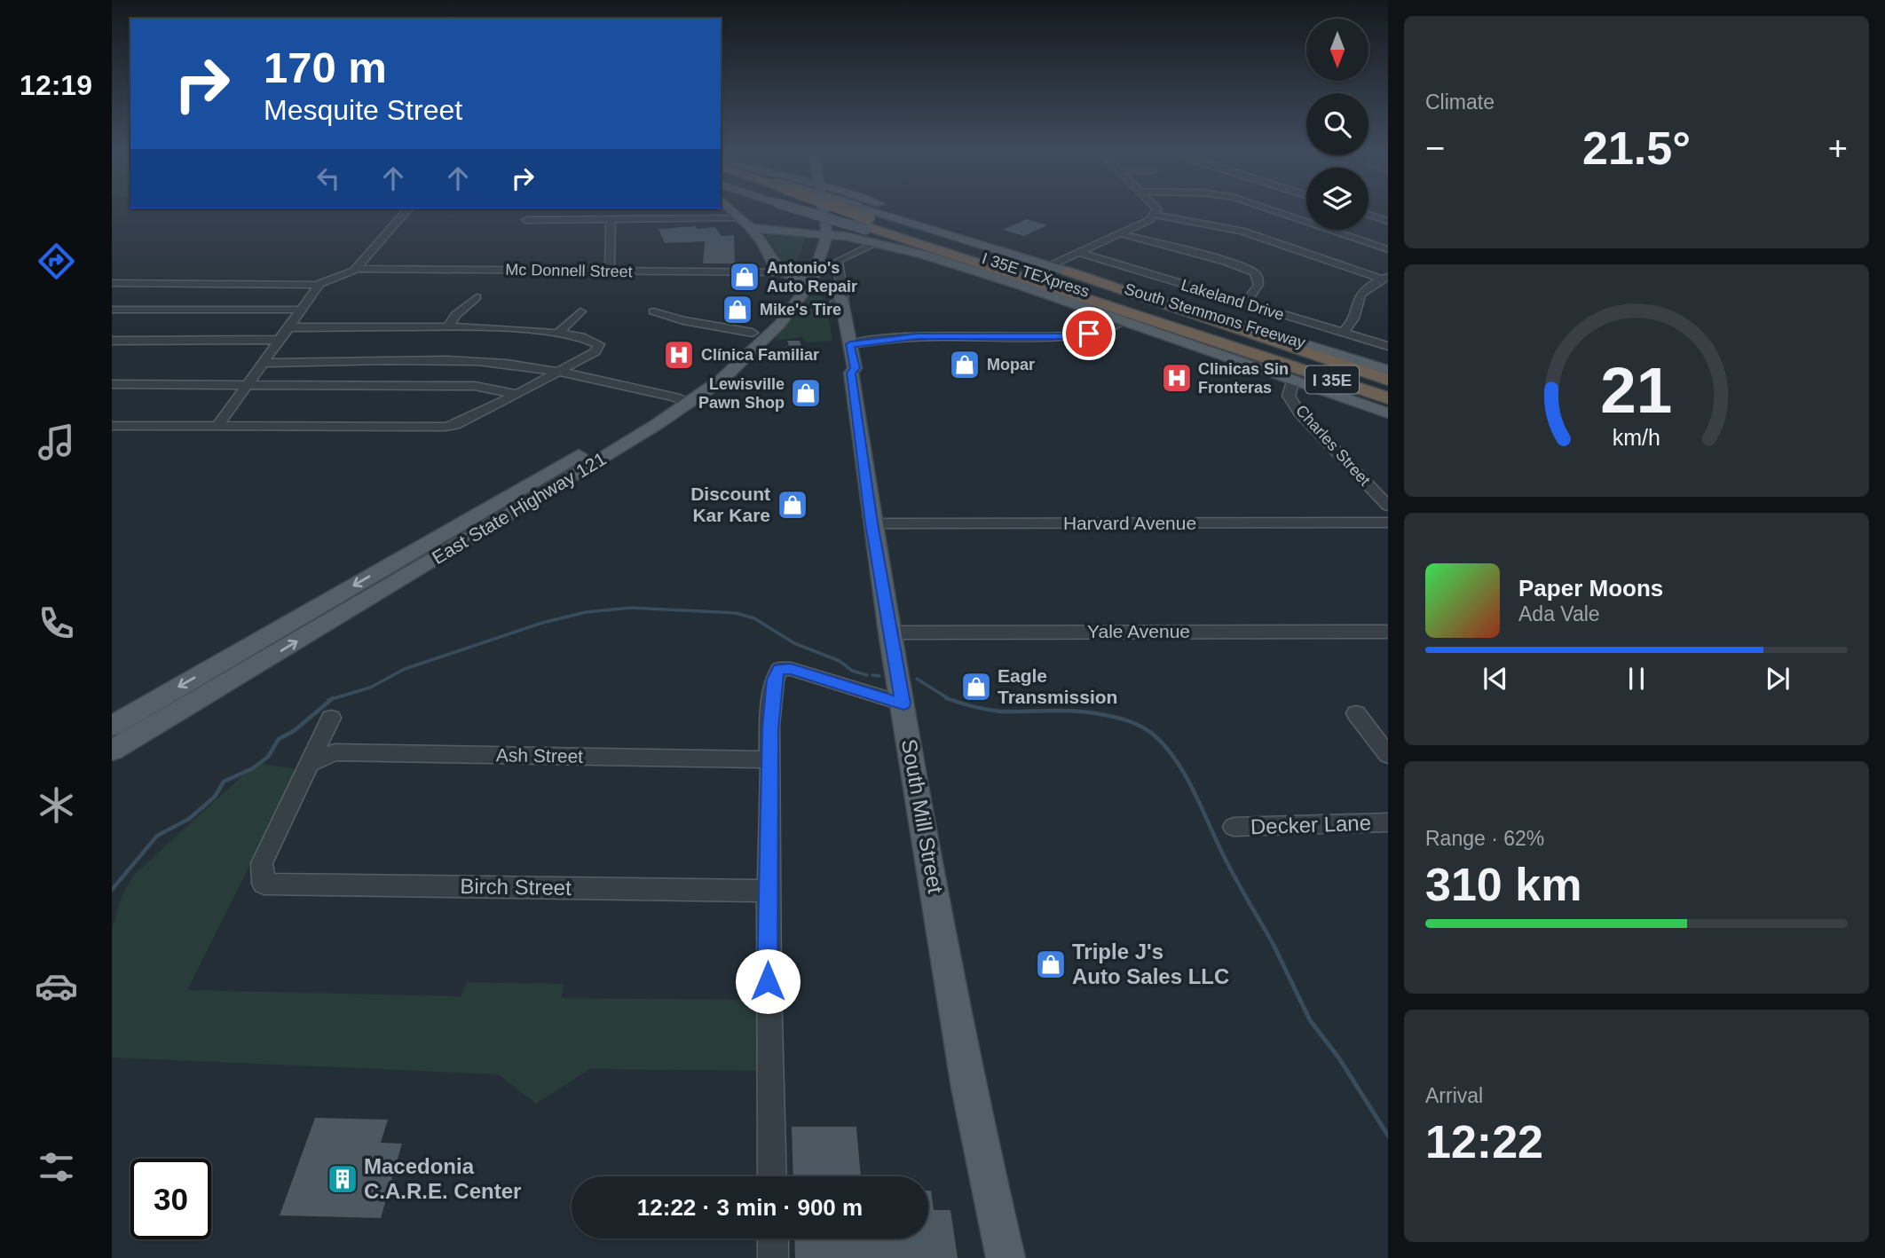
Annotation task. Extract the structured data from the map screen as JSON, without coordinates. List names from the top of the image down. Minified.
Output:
{"streets":{"highway":["I 35E TEXpress","South Stemmons Freeway","I 35E"],"main road":["East State Highway 121","South Mill Street"],"street":["Mc Donnell Street","Lakeland Drive","Charles Street","Harvard Avenue","Yale Avenue","Ash Street","Decker Lane","Birch Street"]},"crossings":[["Mc Donnell Street","East State Highway 121"],["I 35E TEXpress","South Stemmons Freeway"],["South Stemmons Freeway","Charles Street"],["South Stemmons Freeway","East State Highway 121"],["South Stemmons Freeway","South Mill Street"],["Harvard Avenue","South Mill Street"],["Yale Avenue","South Mill Street"],["Ash Street","Birch Street"]],"places":{"shop":["Antonio's Auto Repair","Mike's Tire","Mopar","Lewisville Pawn Shop","Discount Kar Kare","Eagle Transmission","Triple J's Auto Sales LLC"],"hospital":["Clínica Familiar","Clinicas Sin Fronteras"],"building":["Macedonia C.A.R.E. Center"]},"north":"bottom","page":{"tabs":"12:19","tile":["Climate",["Range · 62%","310 km"],["Arrival","12:22"]],"turn":["170 m","Mesquite Street"],"heat":["−","21.5°","+"],"song":["Paper Moons","Ada Vale"],"limit":"30","trip":"12:22 · 3 min · 900 m","gauge":["21","km/h"]}}
